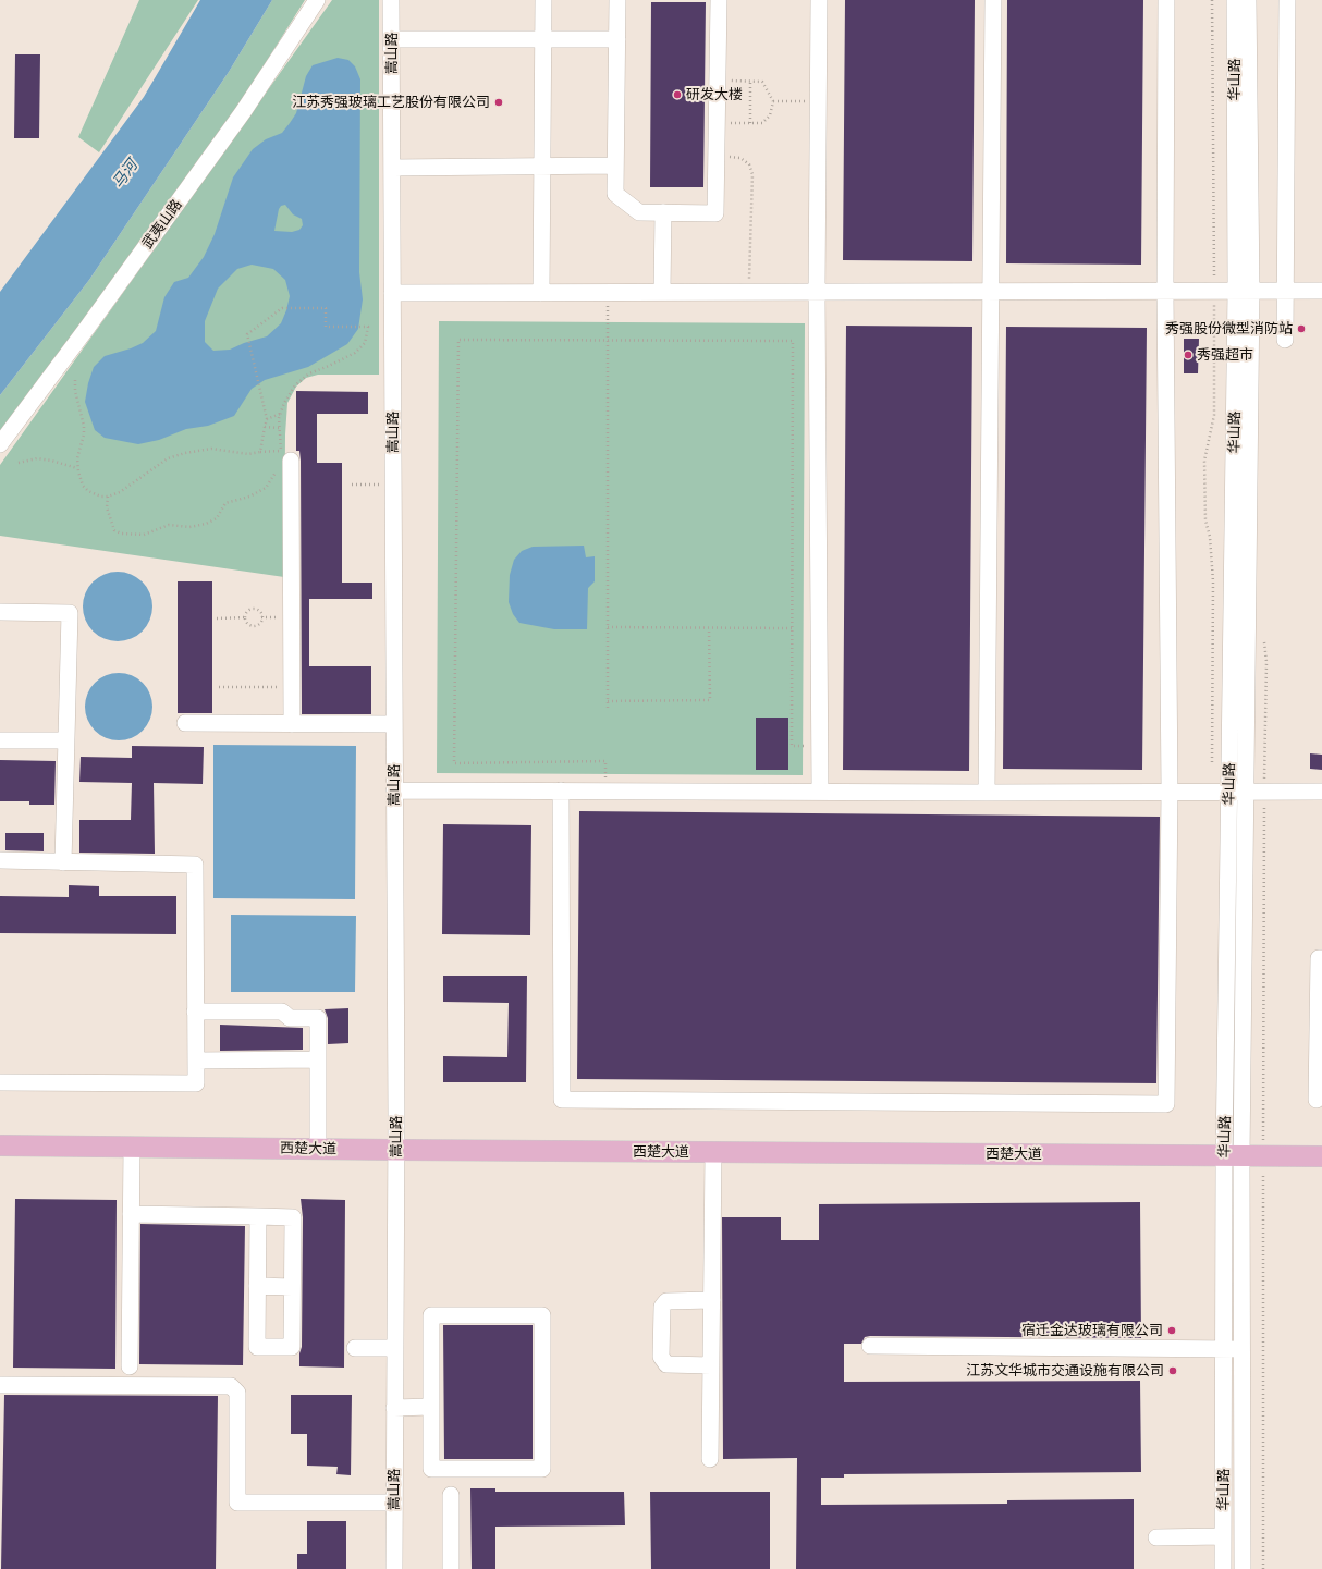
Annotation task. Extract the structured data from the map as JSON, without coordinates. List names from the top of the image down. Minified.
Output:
{"streets":{"main road":["西楚大道"],"street":["嵩山路","华山路","武夷山路"]},"crossings":[["嵩山路","西楚大道"],["华山路","西楚大道"]],"water":["马河"],"places":["研发大楼","江苏秀强玻璃工艺股份有限公司","秀强股份微型消防站","秀强超市","宿迁金达玻璃有限公司","江苏文华城市交通设施有限公司"]}
